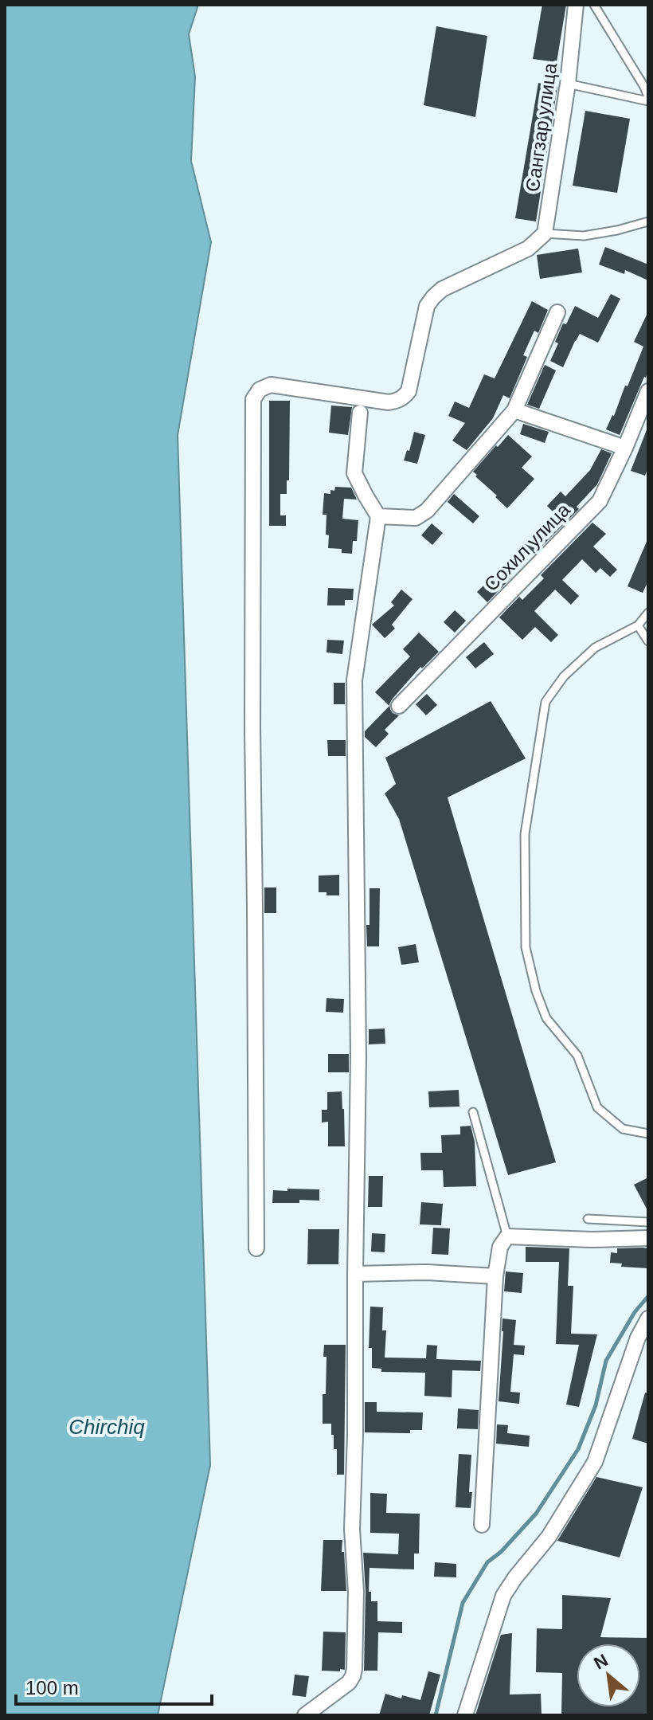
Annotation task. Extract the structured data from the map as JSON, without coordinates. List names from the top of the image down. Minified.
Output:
{"streets":{"street":["Сангзар улица","Сохил улица"]},"water":["Chirchiq"],"scale_bar":"100 m","north":"top left"}
